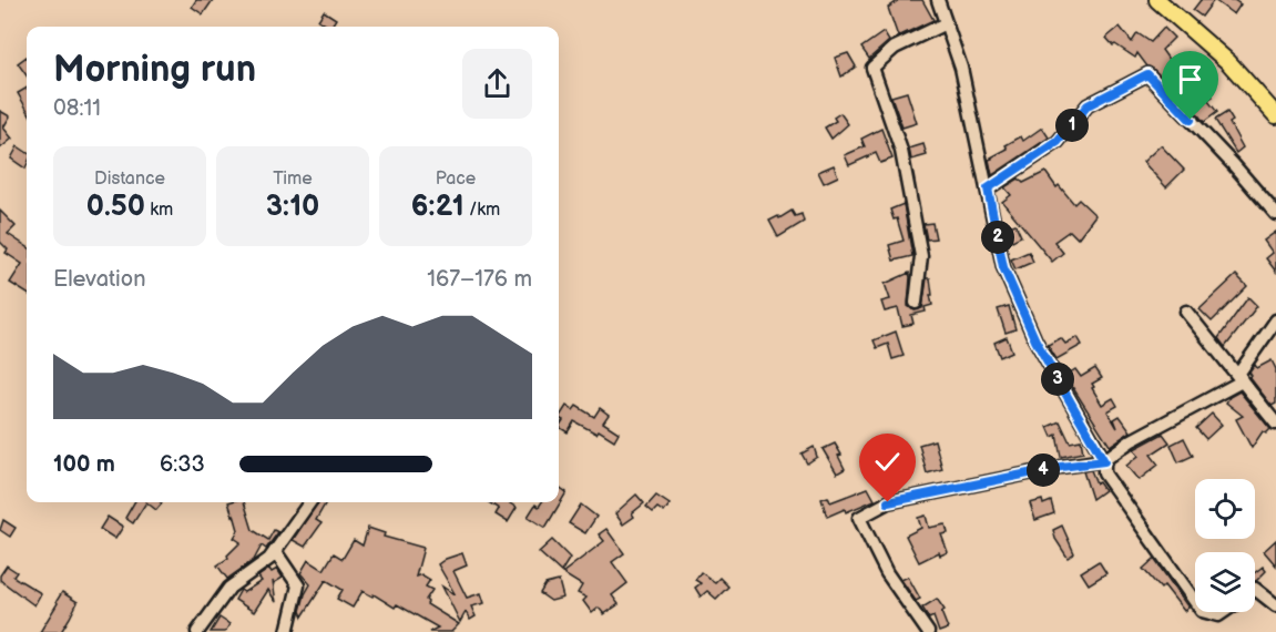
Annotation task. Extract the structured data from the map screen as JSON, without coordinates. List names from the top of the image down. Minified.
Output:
{"page":{"heading":["Morning run","08:11"],"pins":["1","2","3","4"],"stats":[["Distance","0.50 km"],["Time","3:10"],["Pace","6:21 /km"]],"chart":["Elevation","167–176 m"],"list":[{"name":"100 m","note":"6:33"}]}}
